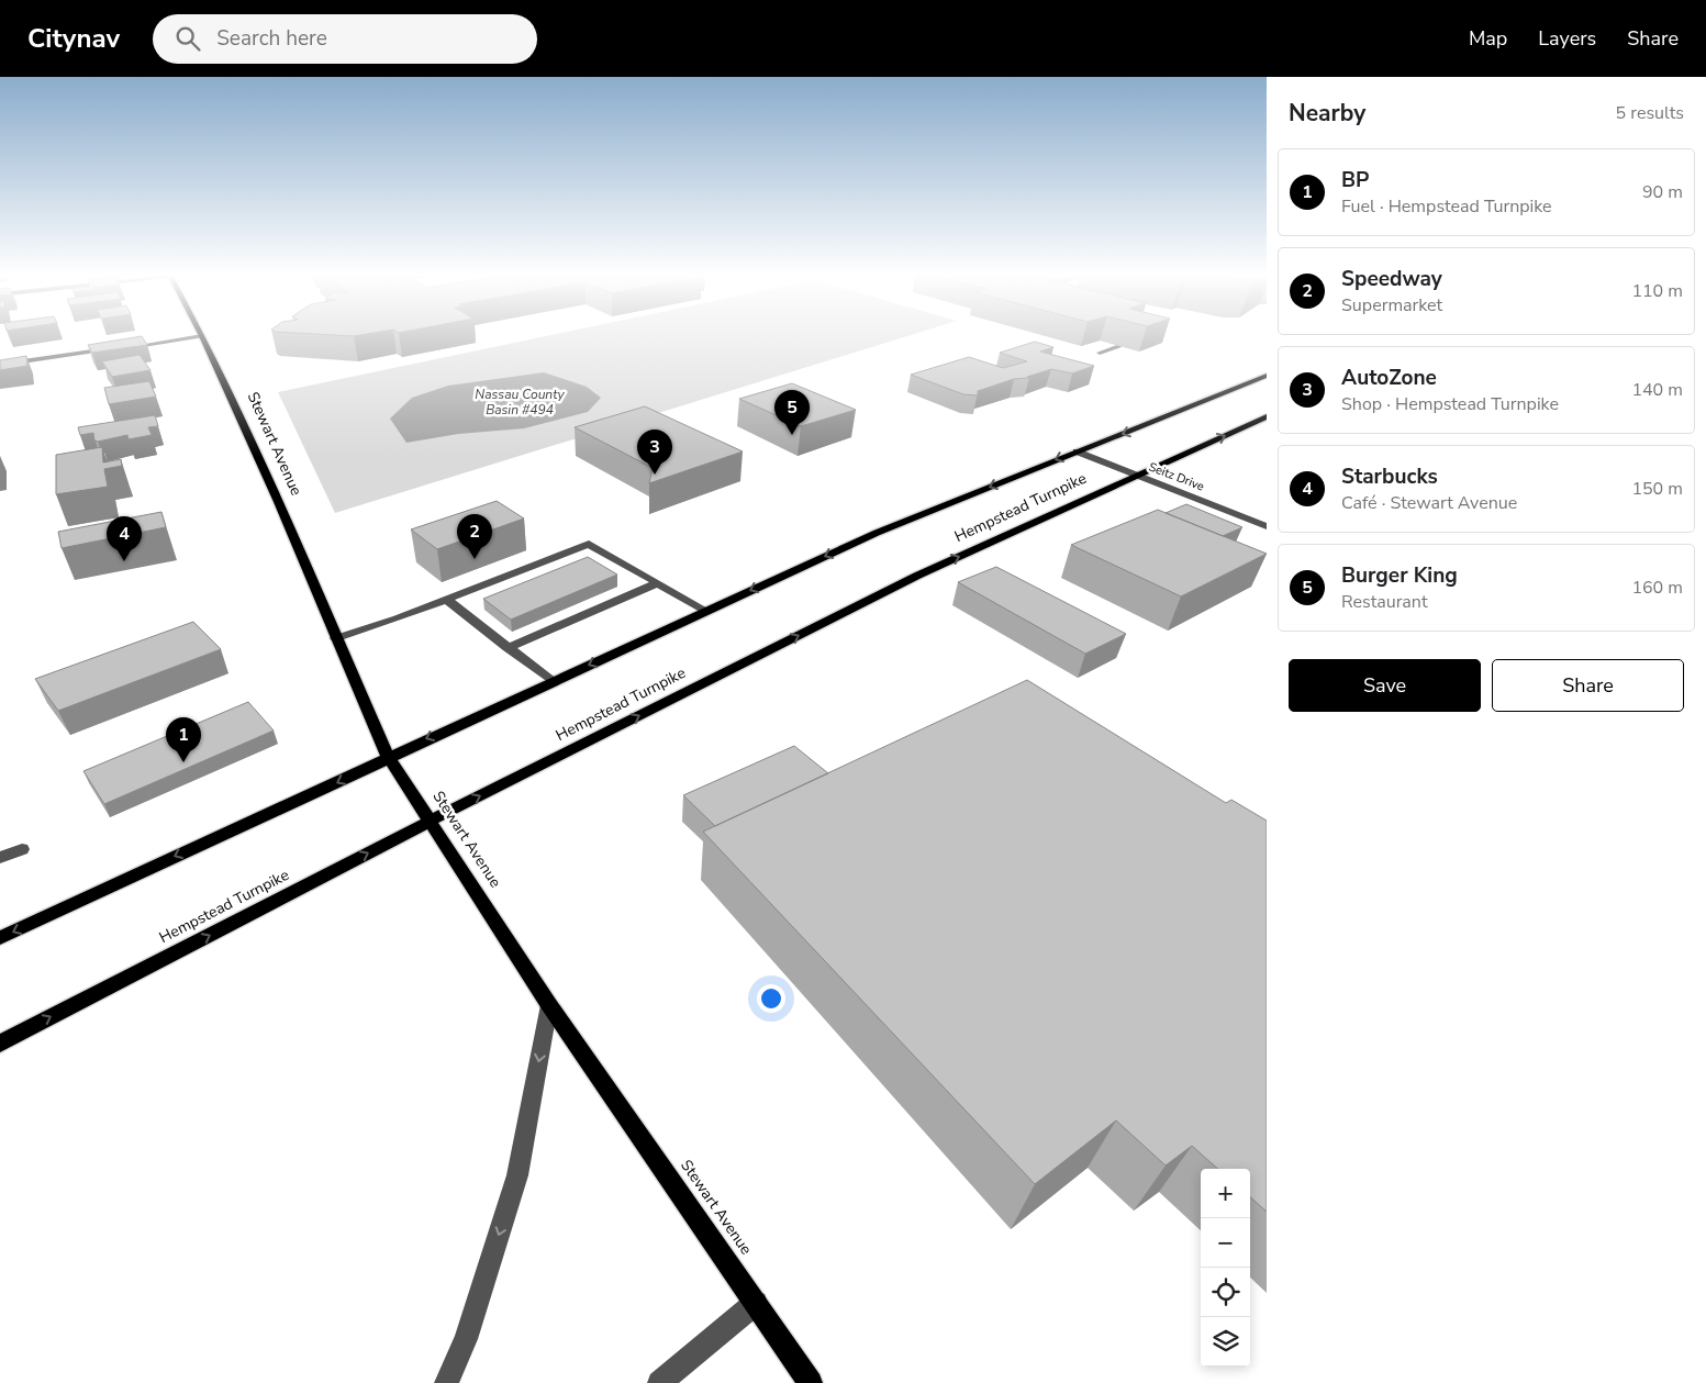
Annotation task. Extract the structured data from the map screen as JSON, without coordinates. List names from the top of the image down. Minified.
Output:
{"streets":{"main road":["Stewart Avenue","Hempstead Turnpike"],"street":["Seitz Drive"]},"crossings":[["Stewart Avenue","Hempstead Turnpike"],["Seitz Drive","Hempstead Turnpike"]],"water":["Nassau County Basin #494"],"page":{"header":"Citynav","search":"Search here","nav":["Map","Layers","Share"],"heading":["Nearby","5 results"],"list":[{"mark":"1","name":"BP","note":"Fuel · Hempstead Turnpike","value":"90 m"},{"mark":"2","name":"Speedway","note":"Supermarket","value":"110 m"},{"mark":"3","name":"AutoZone","note":"Shop · Hempstead Turnpike","value":"140 m"},{"mark":"4","name":"Starbucks","note":"Café · Stewart Avenue","value":"150 m"},{"mark":"5","name":"Burger King","note":"Restaurant","value":"160 m"}],"pins":["5","3","2","4","1"],"buttons":["Save","Share"],"map_buttons":["+","−"]}}
